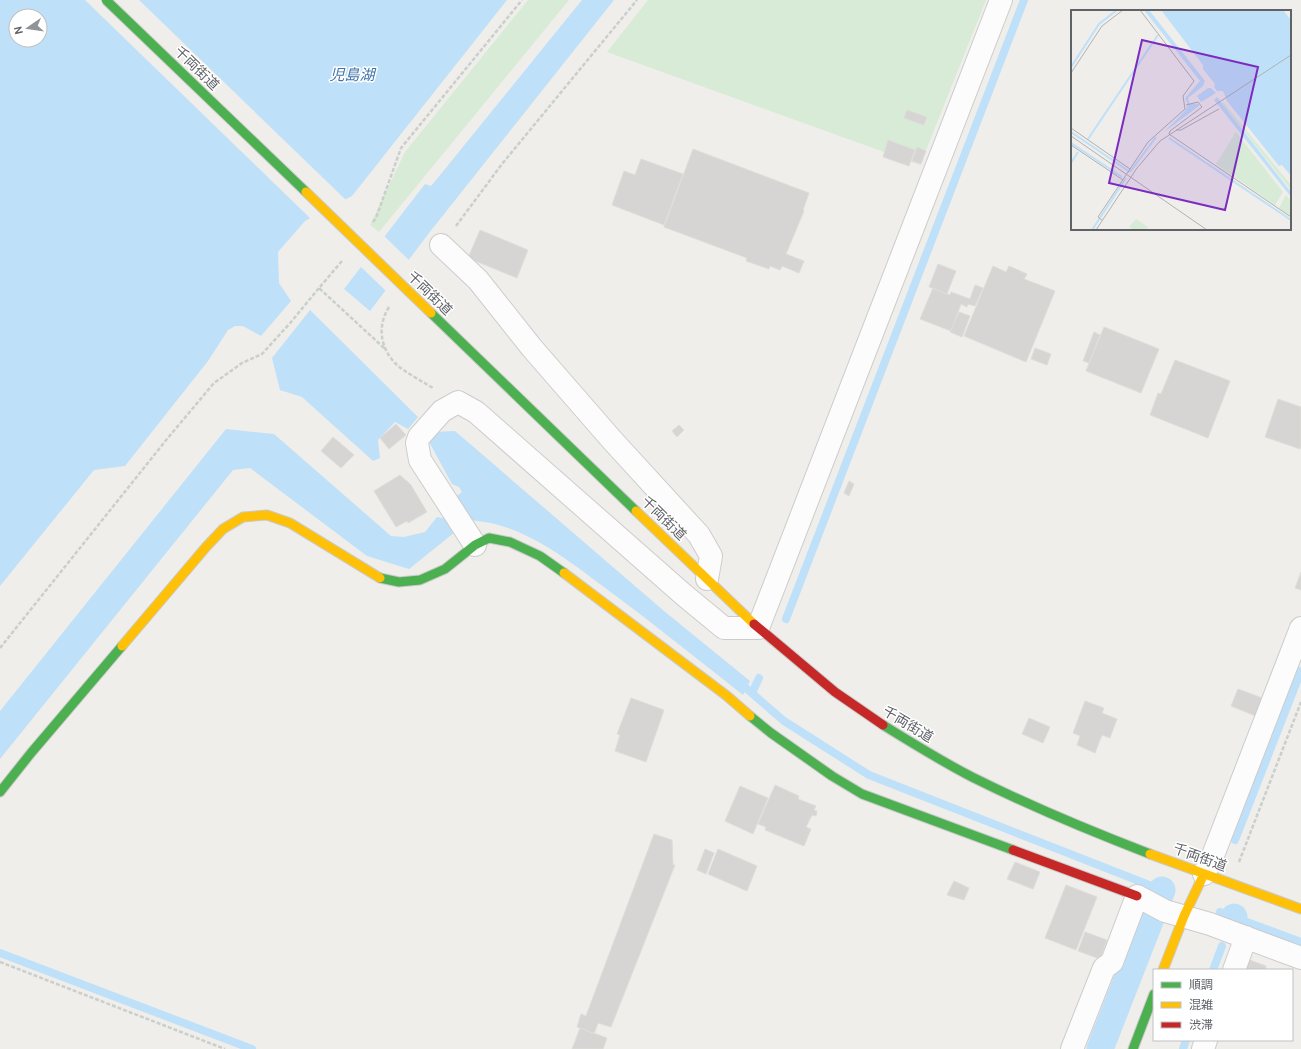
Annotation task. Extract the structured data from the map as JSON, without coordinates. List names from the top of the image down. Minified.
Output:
{"streets":{"street":["千両街道"]},"water":["児島湖"],"legend":["順調","混雑","渋滞"],"north":"left"}
